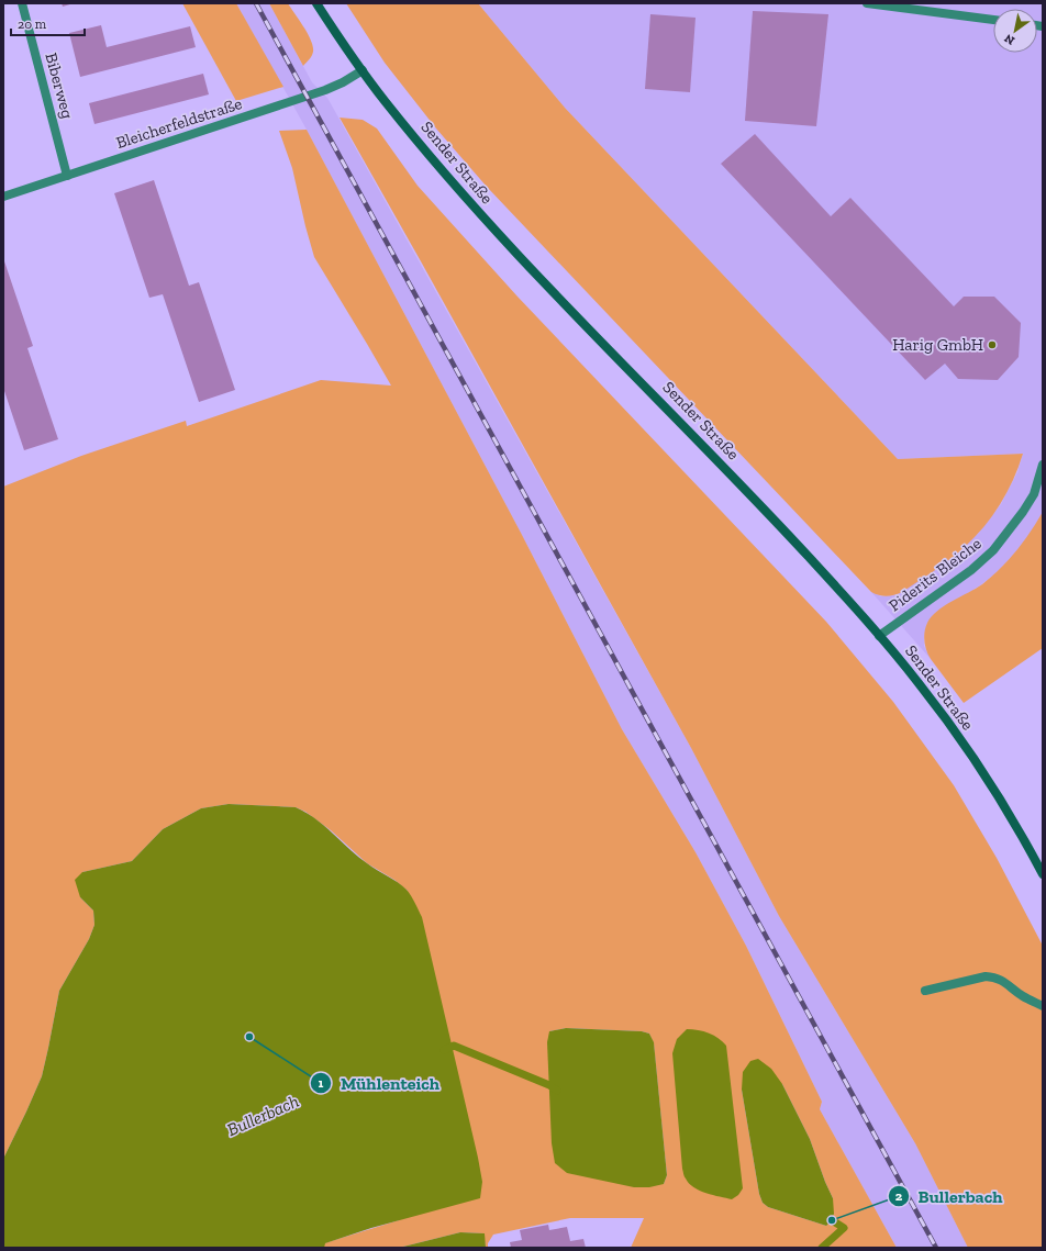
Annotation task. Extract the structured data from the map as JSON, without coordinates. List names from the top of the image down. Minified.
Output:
{"streets":{"street":["Biberweg","Bleicherfeldstraße","Sender Straße","Piderits Bleiche"]},"crossings":[["Biberweg","Bleicherfeldstraße"],["Bleicherfeldstraße","Sender Straße"],["Sender Straße","Piderits Bleiche"]],"water":["Bullerbach"],"places":["Harig GmbH","Mühlenteich","Bullerbach"],"scale_bar":"20 m","north":"bottom left"}
